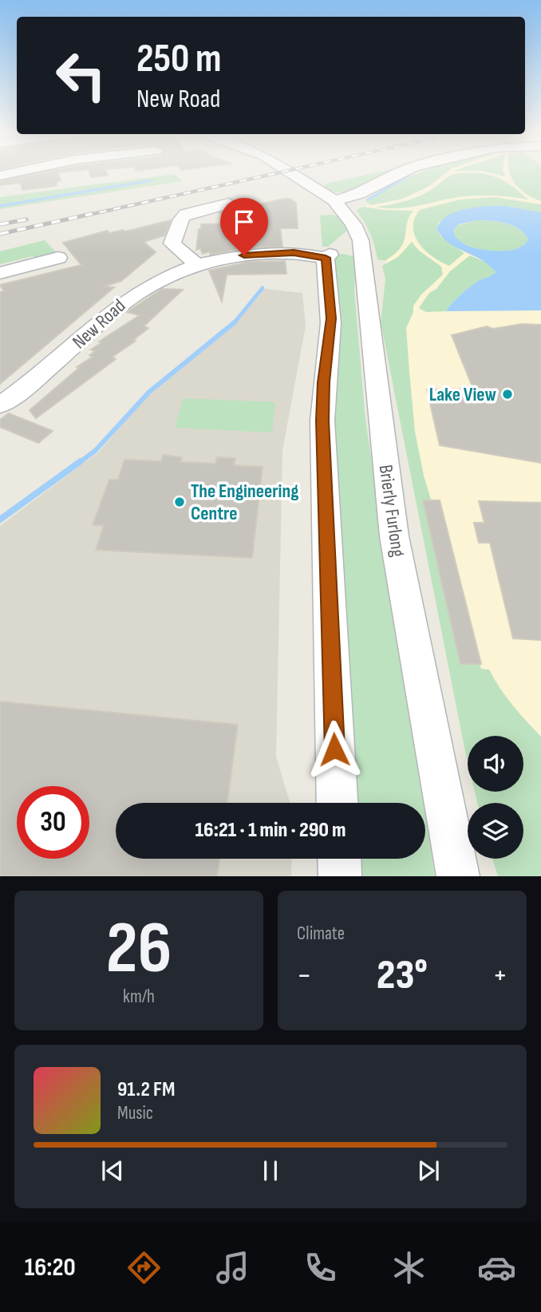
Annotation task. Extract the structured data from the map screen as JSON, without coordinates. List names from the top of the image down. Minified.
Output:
{"streets":{"street":["New Road","Brierly Furlong"]},"places":["Lake View","The Engineering Centre"],"page":{"turn":["250 m","New Road"],"limit":"30","trip":"16:21 · 1 min · 290 m","tile":[["26","km/h"],"Climate"],"heat":["−","23°","+"],"song":["91.2 FM","Music"],"tabs":"16:20"}}
